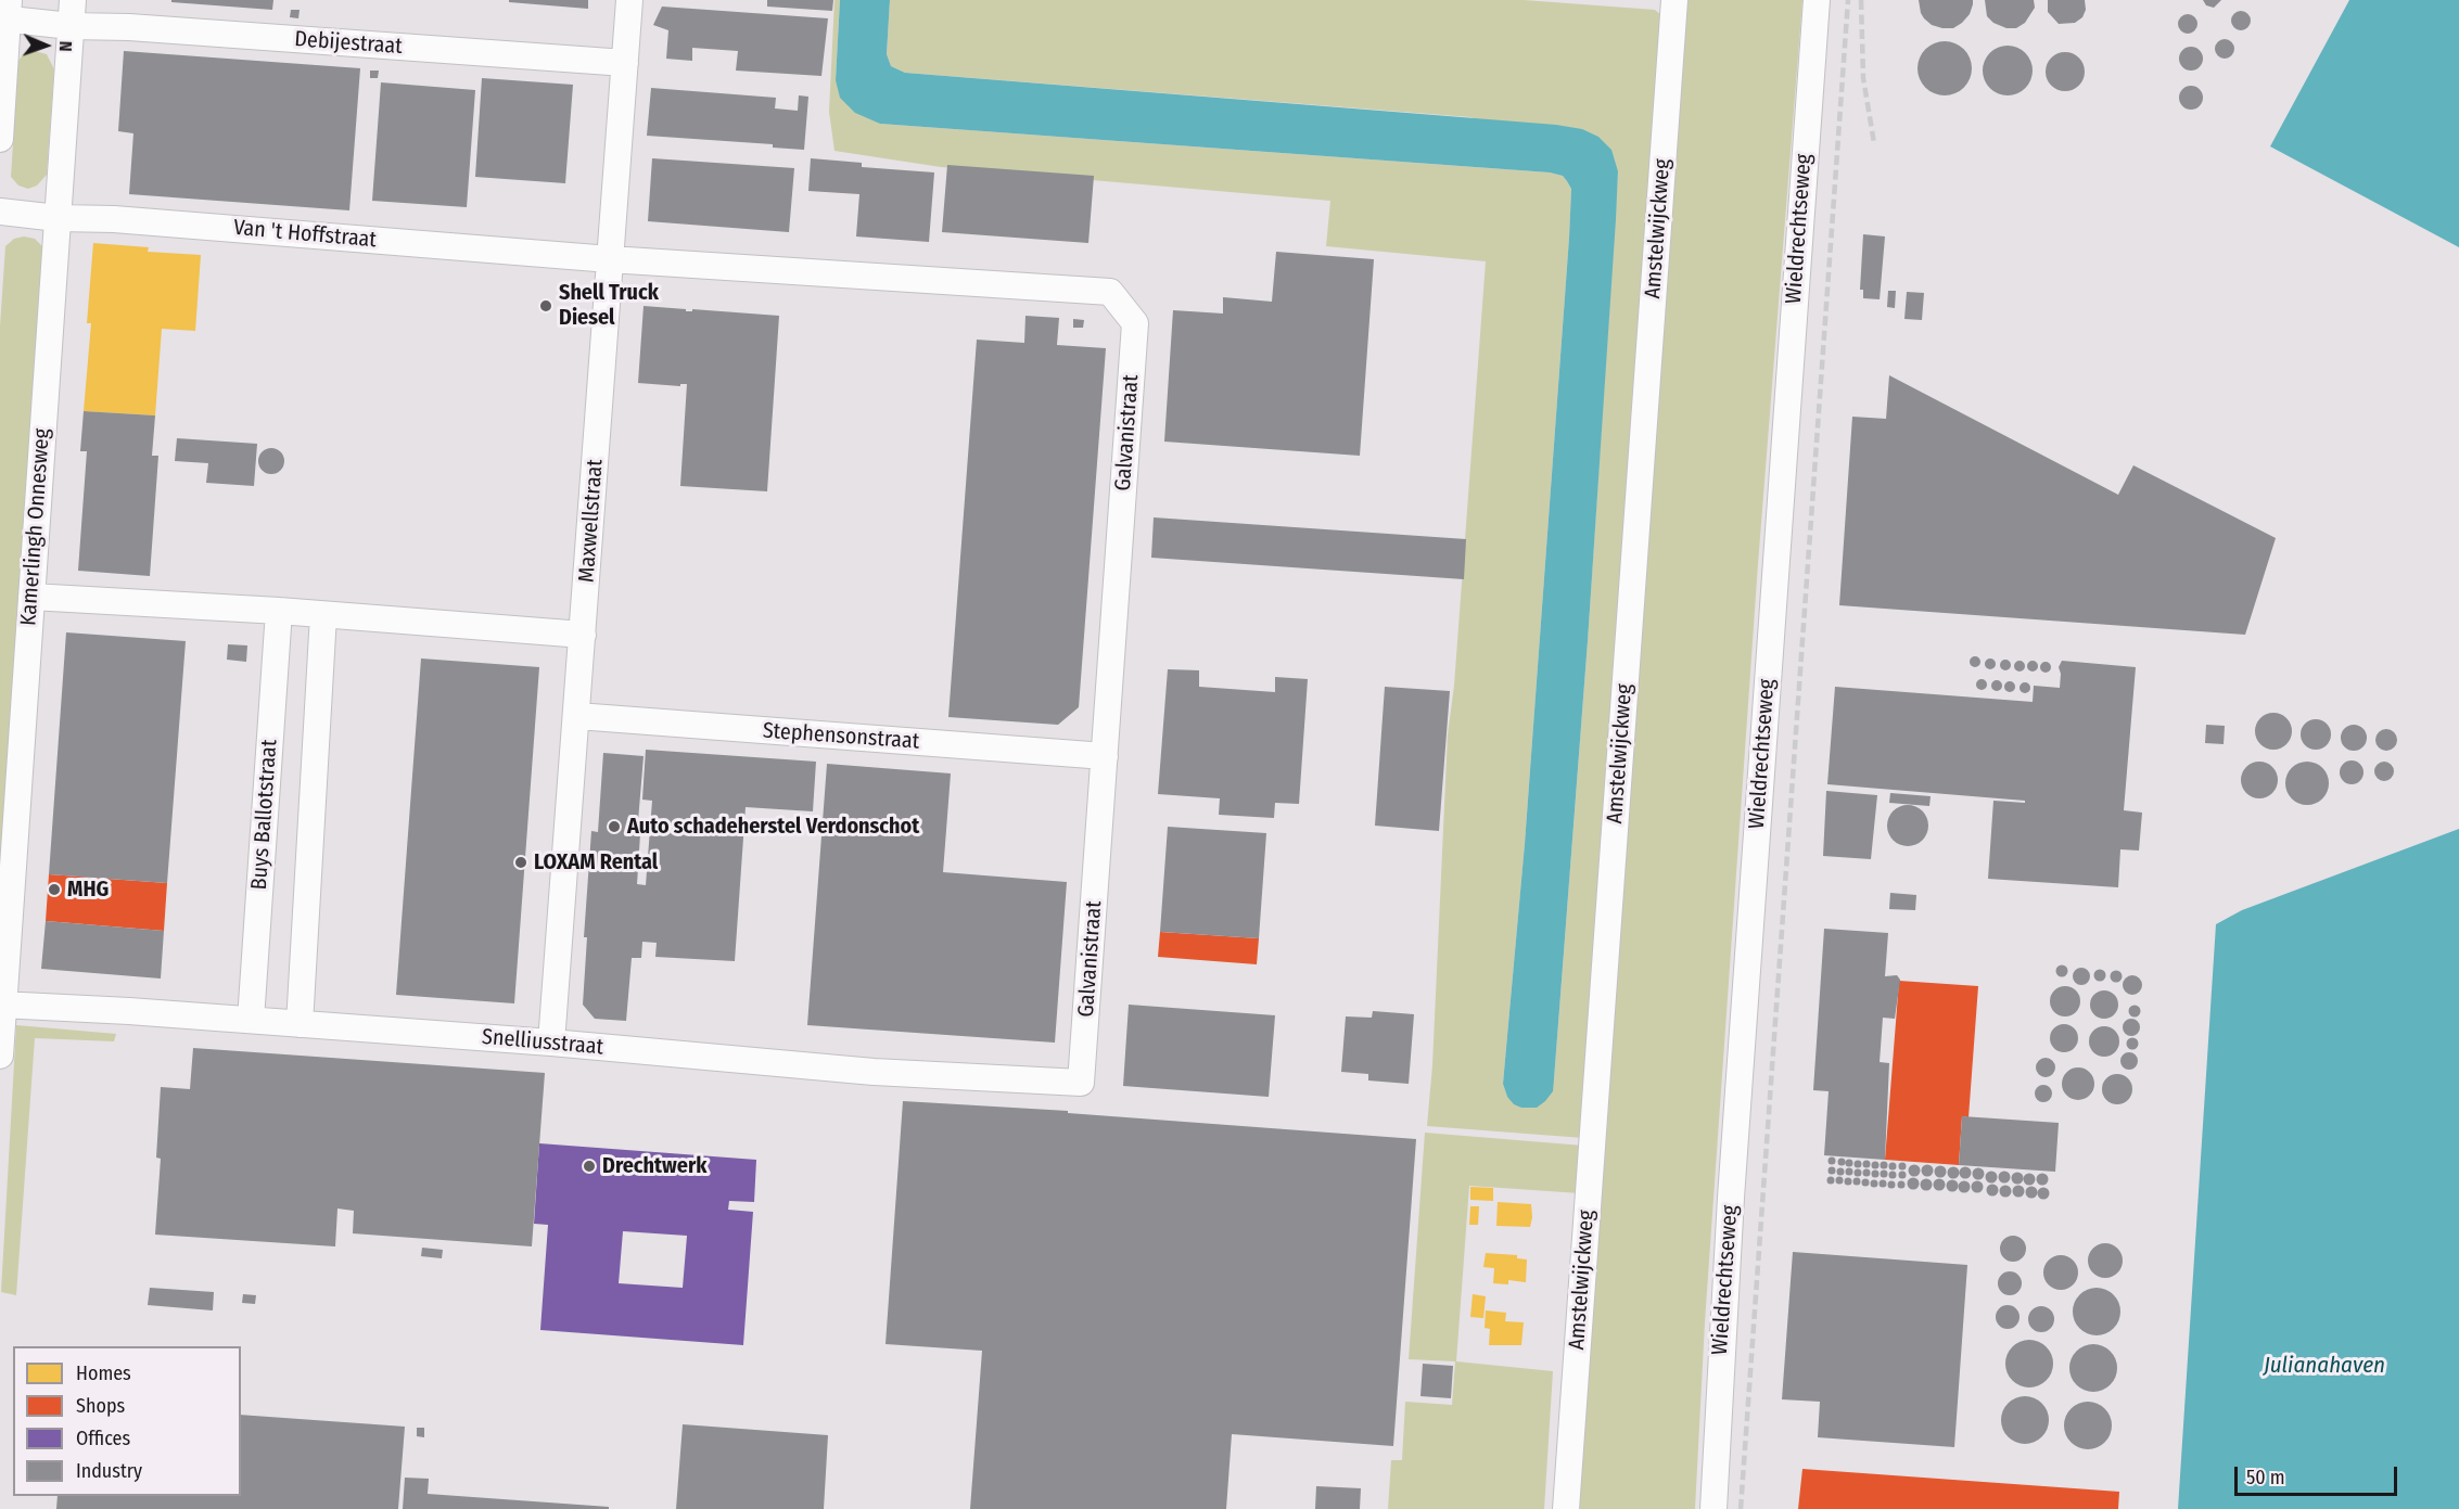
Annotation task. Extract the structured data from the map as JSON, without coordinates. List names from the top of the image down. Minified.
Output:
{"streets":{"street":["Debijestraat","Amstelwijckweg","Wieldrechtseweg","Van 't Hoffstraat","Galvanistraat","Maxwellstraat","Kamerlingh Onnesweg","Stephensonstraat","Buys Ballotstraat","Snelliusstraat"]},"crossings":[["Debijestraat","Maxwellstraat"],["Debijestraat","Kamerlingh Onnesweg"],["Van 't Hoffstraat","Galvanistraat"],["Van 't Hoffstraat","Maxwellstraat"],["Van 't Hoffstraat","Kamerlingh Onnesweg"],["Galvanistraat","Maxwellstraat"],["Galvanistraat","Stephensonstraat"],["Galvanistraat","Snelliusstraat"],["Maxwellstraat","Stephensonstraat"],["Maxwellstraat","Snelliusstraat"],["Kamerlingh Onnesweg","Snelliusstraat"],["Buys Ballotstraat","Snelliusstraat"]],"water":["Julianahaven"],"places":["Shell Truck Diesel","Auto schadeherstel Verdonschot","LOXAM Rental","MHG","Drechtwerk"],"legend":["Homes","Shops","Offices","Industry"],"scale_bar":"50 m","north":"right"}
